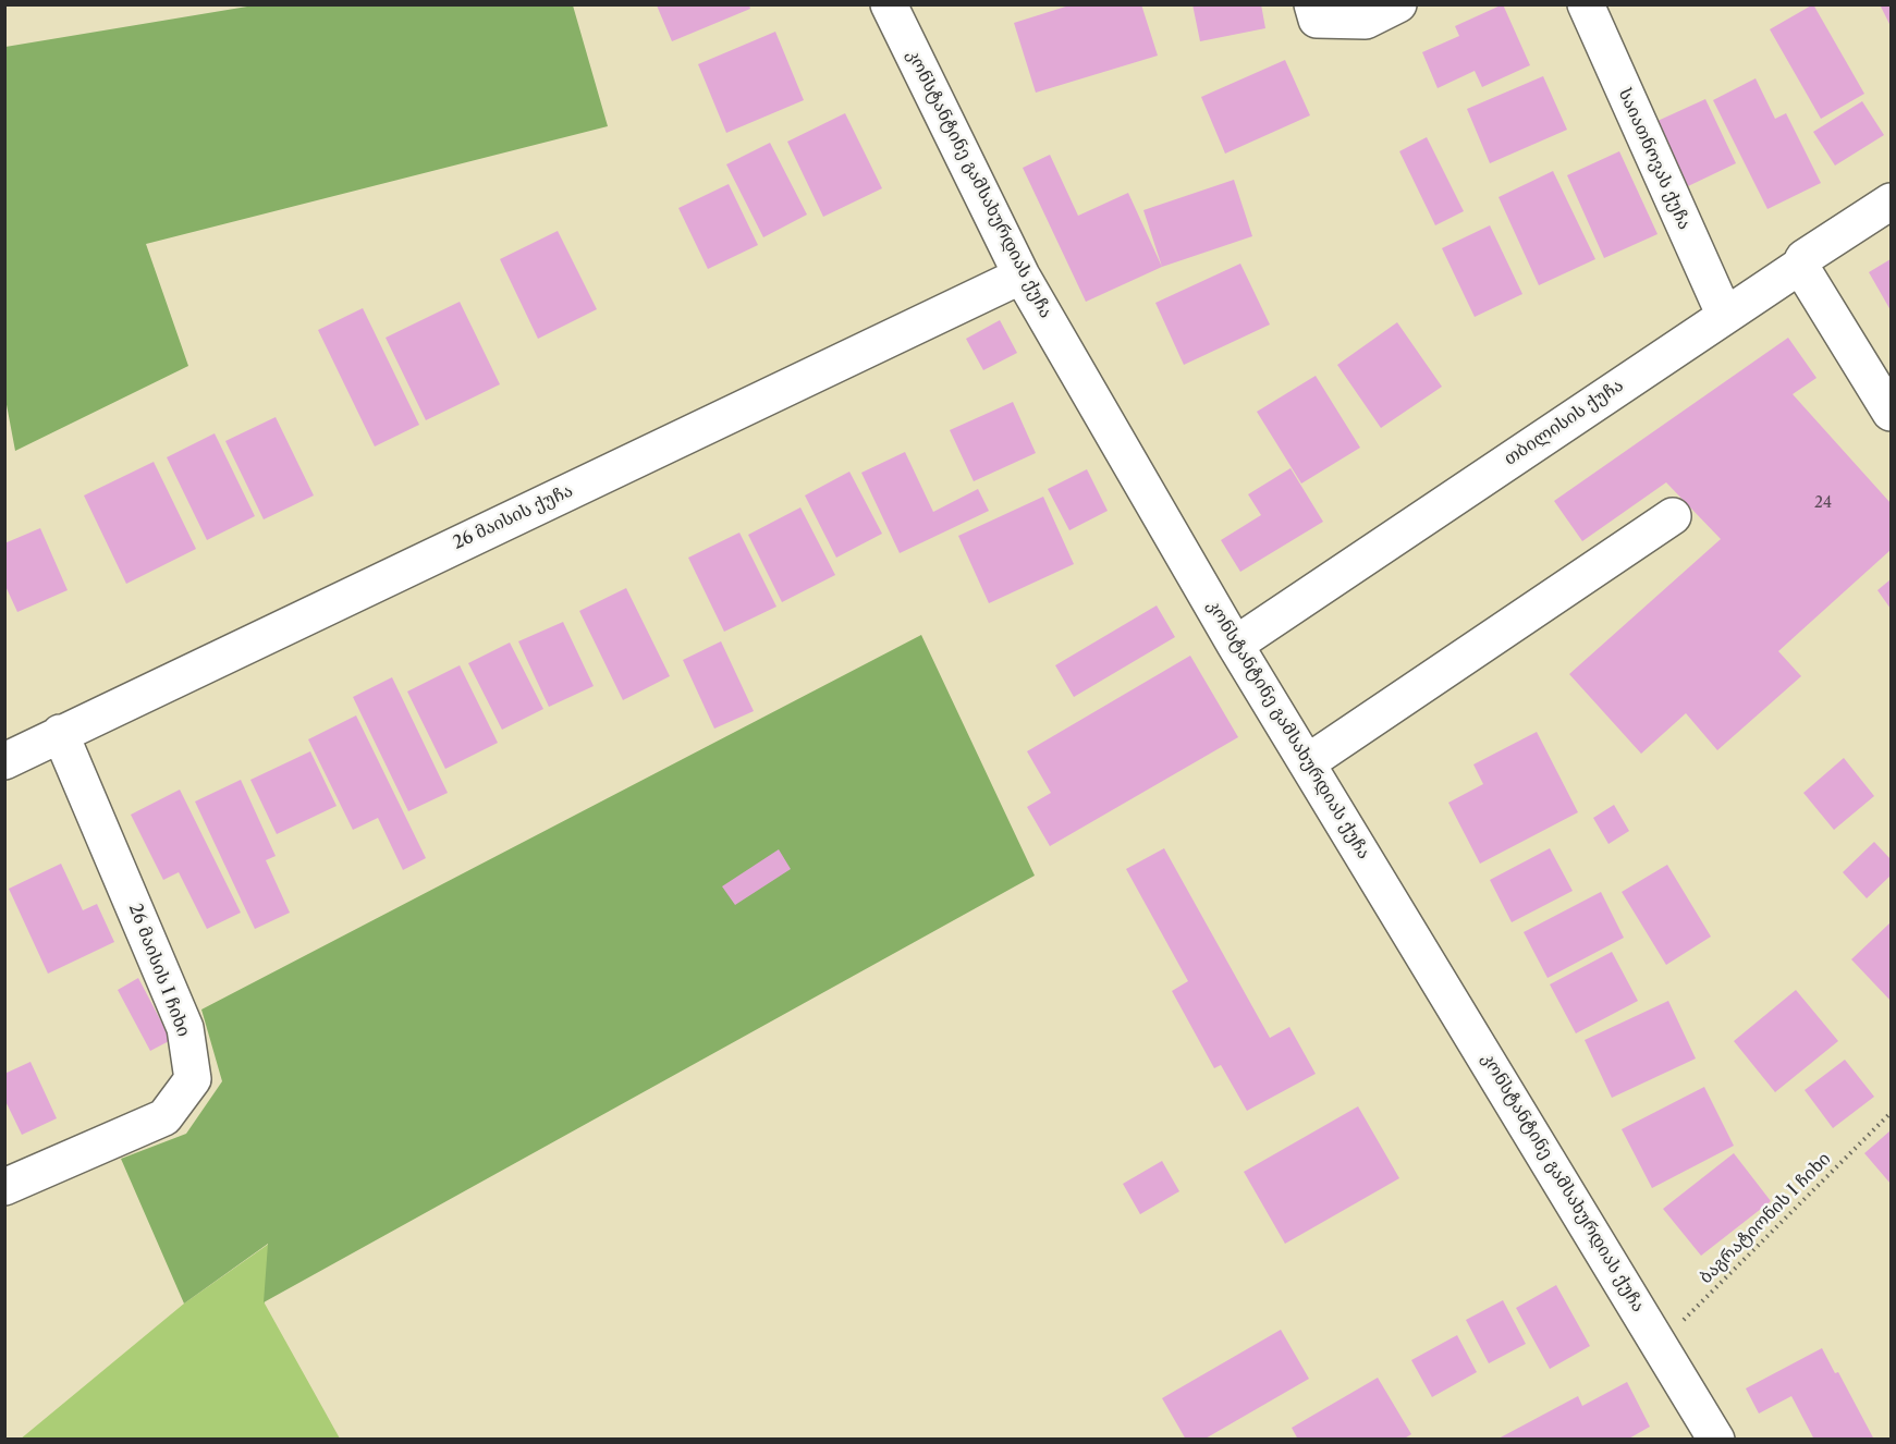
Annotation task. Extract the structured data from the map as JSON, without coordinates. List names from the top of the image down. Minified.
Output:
{"streets":{"street":["საიათნოვას ქუჩა","კონსტანტინე გამსახურდიას ქუჩა","თბილისის ქუჩა","26 მაისის ქუჩა","26 მაისის I ჩიხი"],"path":["ბაგრატიონის I ჩიხი"]},"crossings":[["საიათნოვას ქუჩა","თბილისის ქუჩა"],["კონსტანტინე გამსახურდიას ქუჩა","თბილისის ქუჩა"],["კონსტანტინე გამსახურდიას ქუჩა","26 მაისის ქუჩა"],["კონსტანტინე გამსახურდიას ქუჩა","ბაგრატიონის I ჩიხი"],["26 მაისის ქუჩა","26 მაისის I ჩიხი"]],"house_numbers":["24"]}
